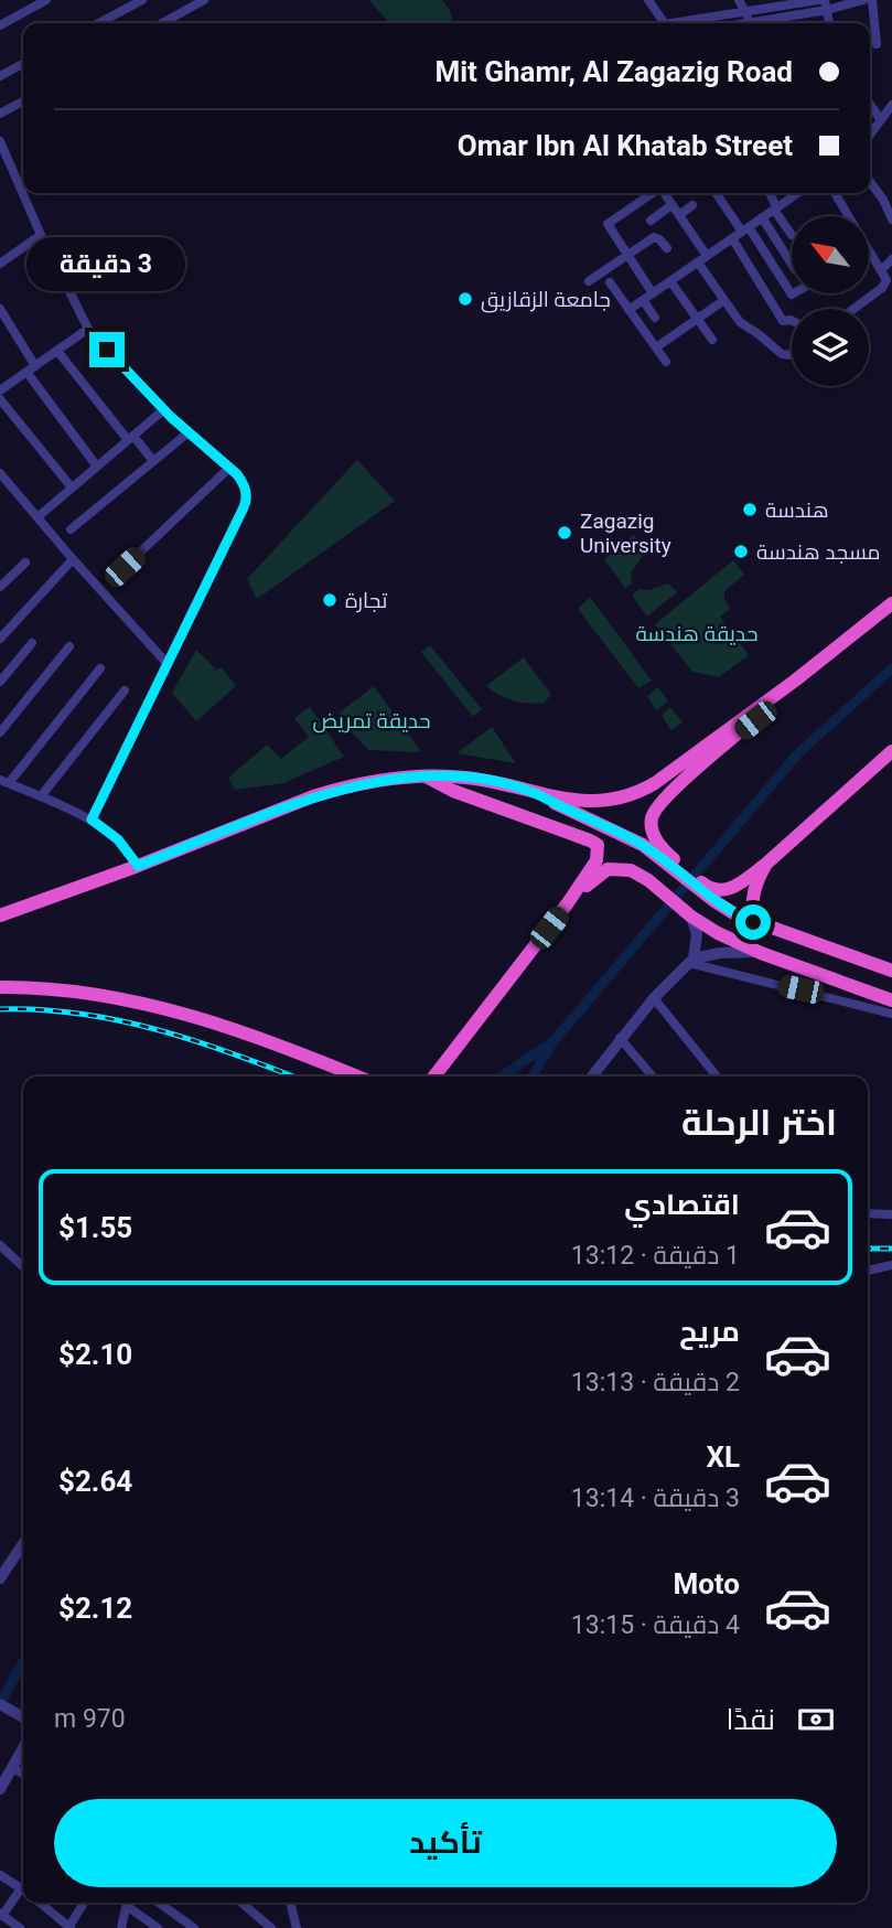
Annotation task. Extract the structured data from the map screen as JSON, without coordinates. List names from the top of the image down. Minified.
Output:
{"parks":["حديقة هندسة","حديقة تمريض"],"places":["جامعة الزقازيق","هندسة","Zagazig University","مسجد هندسة","تجارة"],"north":"top left","page":{"banner":["Mit Ghamr, Al Zagazig Road","Omar Ibn Al Khatab Street"],"bubble":"3 دقيقة","heading":"اختر الرحلة","list":[{"name":"اقتصادي","note":"1 دقيقة · 13:12","value":"$1.55"},{"name":"مريح","note":"2 دقيقة · 13:13","value":"$2.10"},{"name":"XL","note":"3 دقيقة · 13:14","value":"$2.64"},{"name":"Moto","note":"4 دقيقة · 13:15","value":"$2.12"}],"pay":["نقدًا","970 m"],"buttons":"تأكيد"}}
